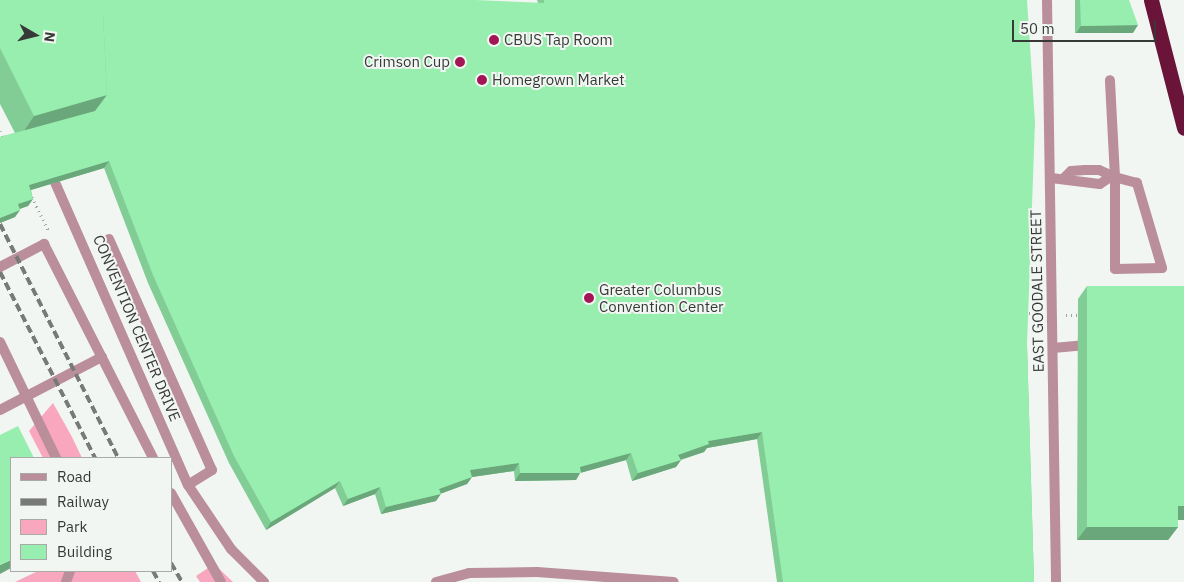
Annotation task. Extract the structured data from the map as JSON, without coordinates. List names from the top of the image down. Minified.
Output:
{"streets":{"street":["EAST GOODALE STREET","CONVENTION CENTER DRIVE"]},"places":["CBUS Tap Room","Crimson Cup","Homegrown Market","Greater Columbus Convention Center"],"legend":["Road","Railway","Park","Building"],"scale_bar":"50 m","north":"right"}
